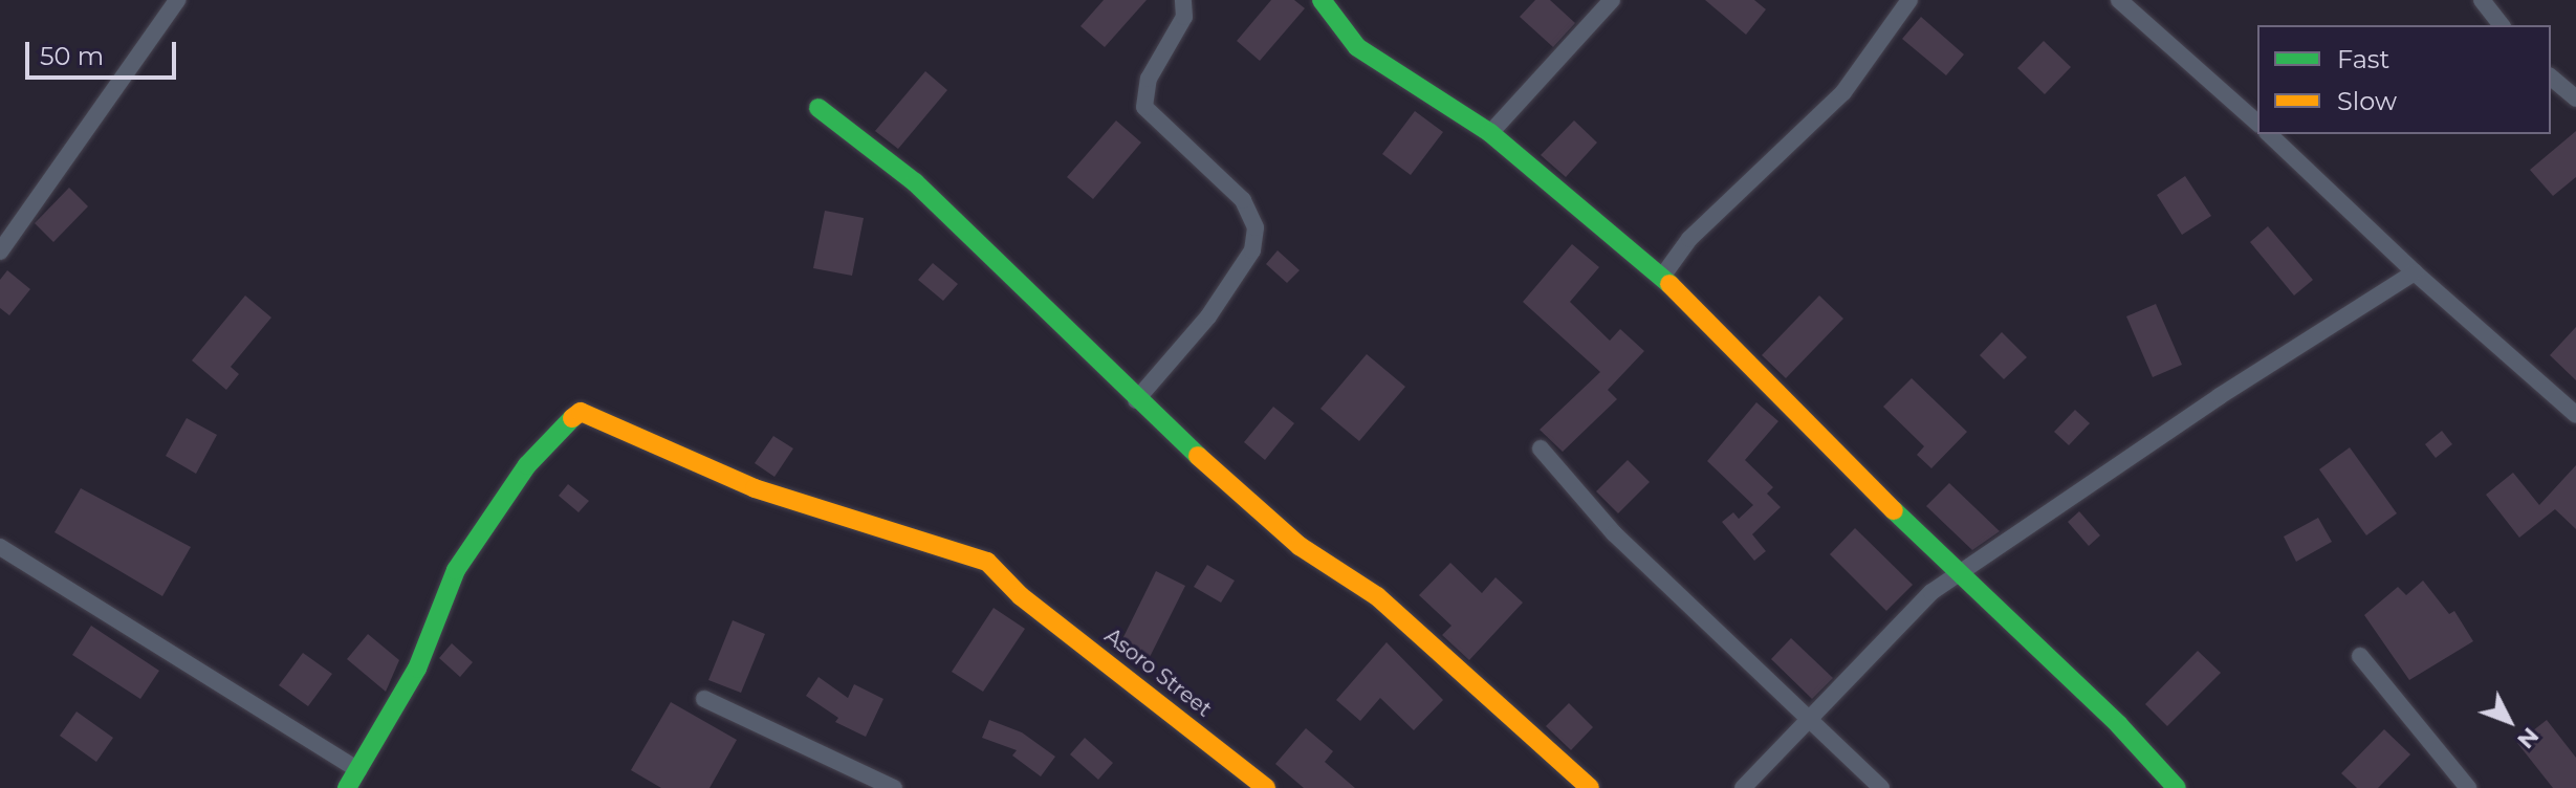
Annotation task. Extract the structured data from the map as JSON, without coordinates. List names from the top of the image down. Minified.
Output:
{"streets":{"street":["Asoro Street"]},"legend":["Fast","Slow"],"scale_bar":"50 m","north":"bottom right"}
